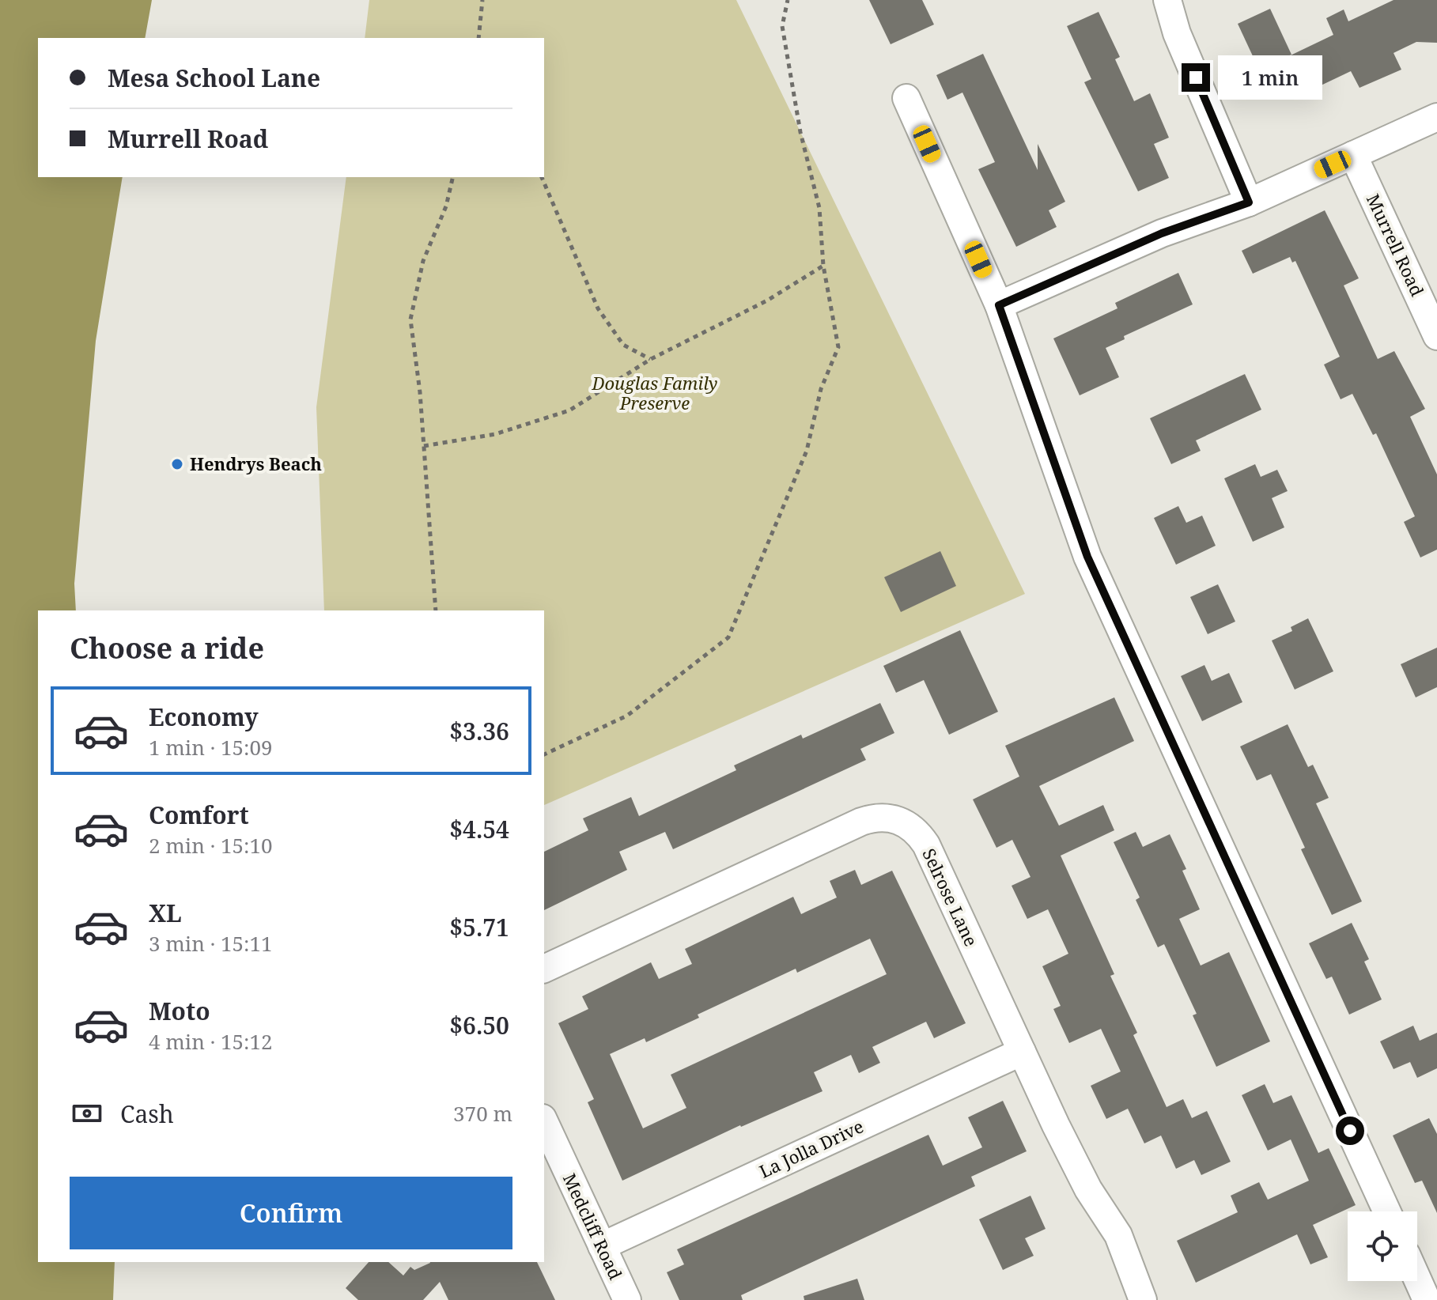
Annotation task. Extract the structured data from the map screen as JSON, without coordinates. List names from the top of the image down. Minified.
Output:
{"streets":{"street":["Murrell Road","Selrose Lane","La Jolla Drive","Medcliff Road"]},"crossings":[["Selrose Lane","La Jolla Drive"],["La Jolla Drive","Medcliff Road"]],"parks":["Douglas Family Preserve"],"places":["Hendrys Beach"],"page":{"banner":["Mesa School Lane","Murrell Road"],"bubble":"1 min","heading":"Choose a ride","list":[{"name":"Economy","note":"1 min · 15:09","value":"$3.36"},{"name":"Comfort","note":"2 min · 15:10","value":"$4.54"},{"name":"XL","note":"3 min · 15:11","value":"$5.71"},{"name":"Moto","note":"4 min · 15:12","value":"$6.50"}],"pay":["Cash","370 m"],"buttons":"Confirm"}}
